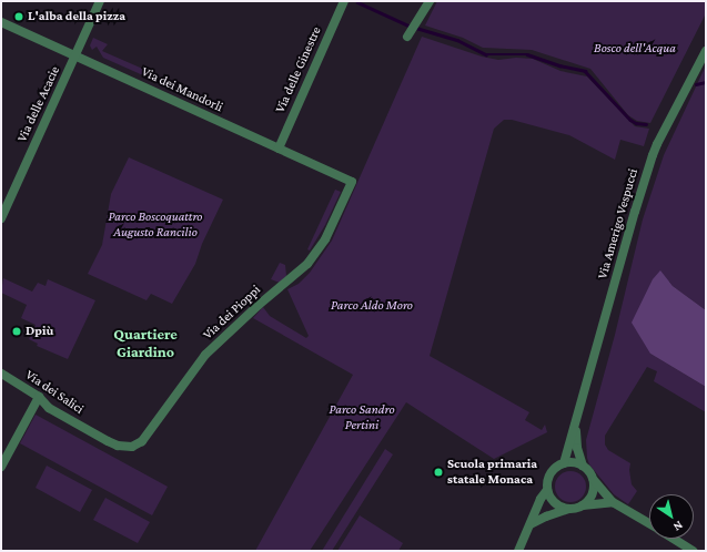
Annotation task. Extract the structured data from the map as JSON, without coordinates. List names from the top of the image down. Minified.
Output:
{"streets":{"street":["Via delle Ginestre","Via dei Mandorli","Via delle Acacie","Via Amerigo Vespucci","Via dei Pioppi","Via dei Salici"]},"crossings":[["Via delle Ginestre","Via dei Mandorli"],["Via dei Mandorli","Via delle Acacie"],["Via dei Mandorli","Via dei Pioppi"],["Via dei Pioppi","Via dei Salici"]],"districts":["Quartiere Giardino"],"parks":["Bosco dell'Acqua","Parco Boscoquattro Augusto Rancilio","Parco Aldo Moro","Parco Sandro Pertini"],"places":["L'alba della pizza","Dpiù","Scuola primaria statale Monaca"],"north":"bottom right"}
